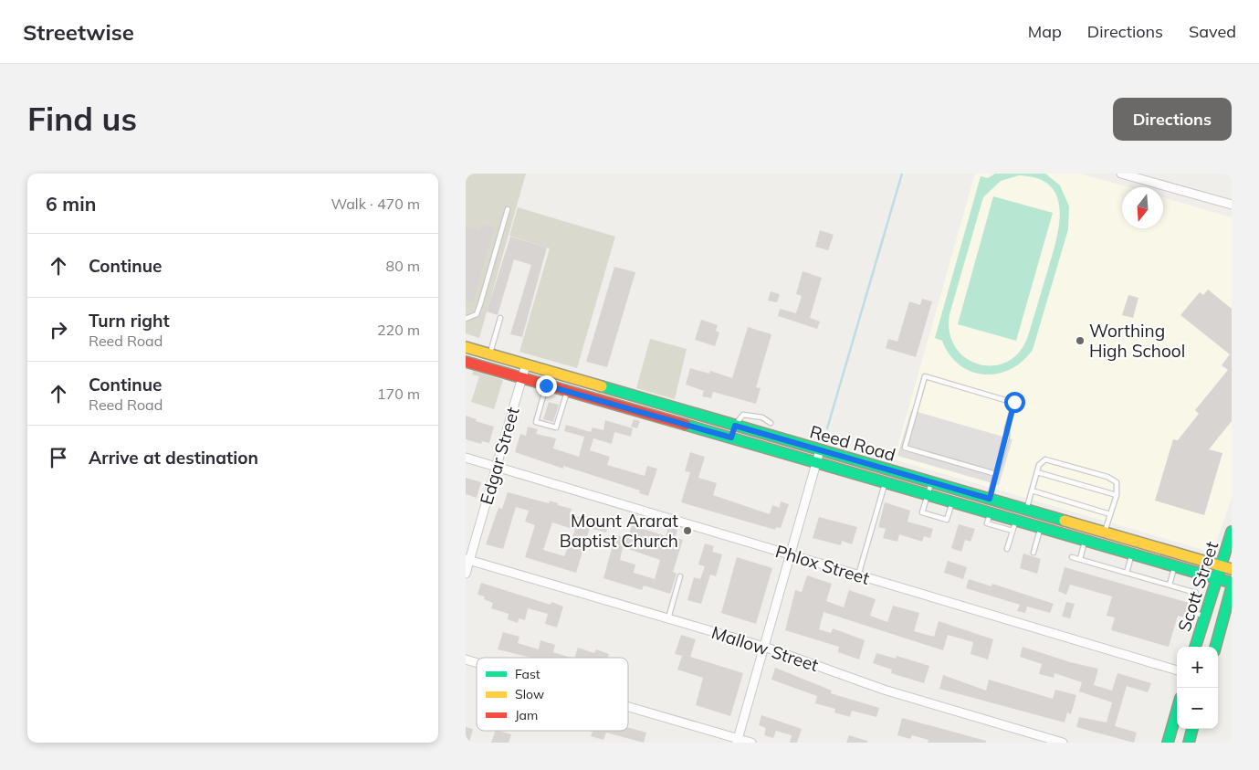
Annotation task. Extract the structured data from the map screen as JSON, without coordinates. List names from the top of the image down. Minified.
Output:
{"streets":{"street":["Reed Road","Edgar Street","Phlox Street","Scott Street","Mallow Street"]},"crossings":[["Reed Road","Edgar Street"],["Reed Road","Scott Street"],["Edgar Street","Phlox Street"],["Edgar Street","Mallow Street"]],"places":["Worthing High School","Mount Ararat Baptist Church"],"legend":["Fast","Slow","Jam"],"north":"bottom","page":{"header":"Streetwise","nav":["Map","Directions","Saved"],"buttons":"Directions","title":"Find us","heading":["6 min","Walk · 470 m"],"list":[["Continue","80 m"],["Turn right","Reed Road","220 m"],["Continue","Reed Road","170 m"],"Arrive at destination"],"map_buttons":["+","−"]}}
